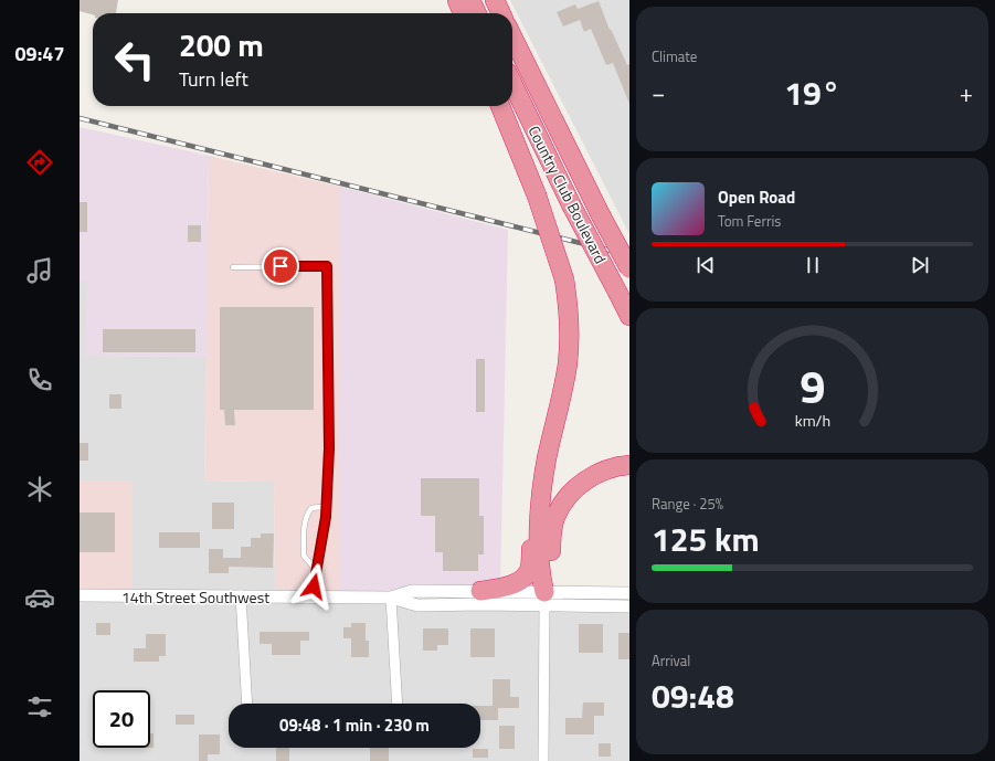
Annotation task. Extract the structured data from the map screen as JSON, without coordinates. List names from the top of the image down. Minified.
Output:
{"streets":{"highway":["Country Club Boulevard"],"street":["14th Street Southwest"]},"page":{"tabs":"09:47","tile":["Climate",["Range · 25%","125 km"],["Arrival","09:48"]],"turn":["200 m","Turn left"],"heat":["−","19°","+"],"song":["Open Road","Tom Ferris"],"limit":"20","trip":"09:48 · 1 min · 230 m","gauge":["9","km/h"]}}
